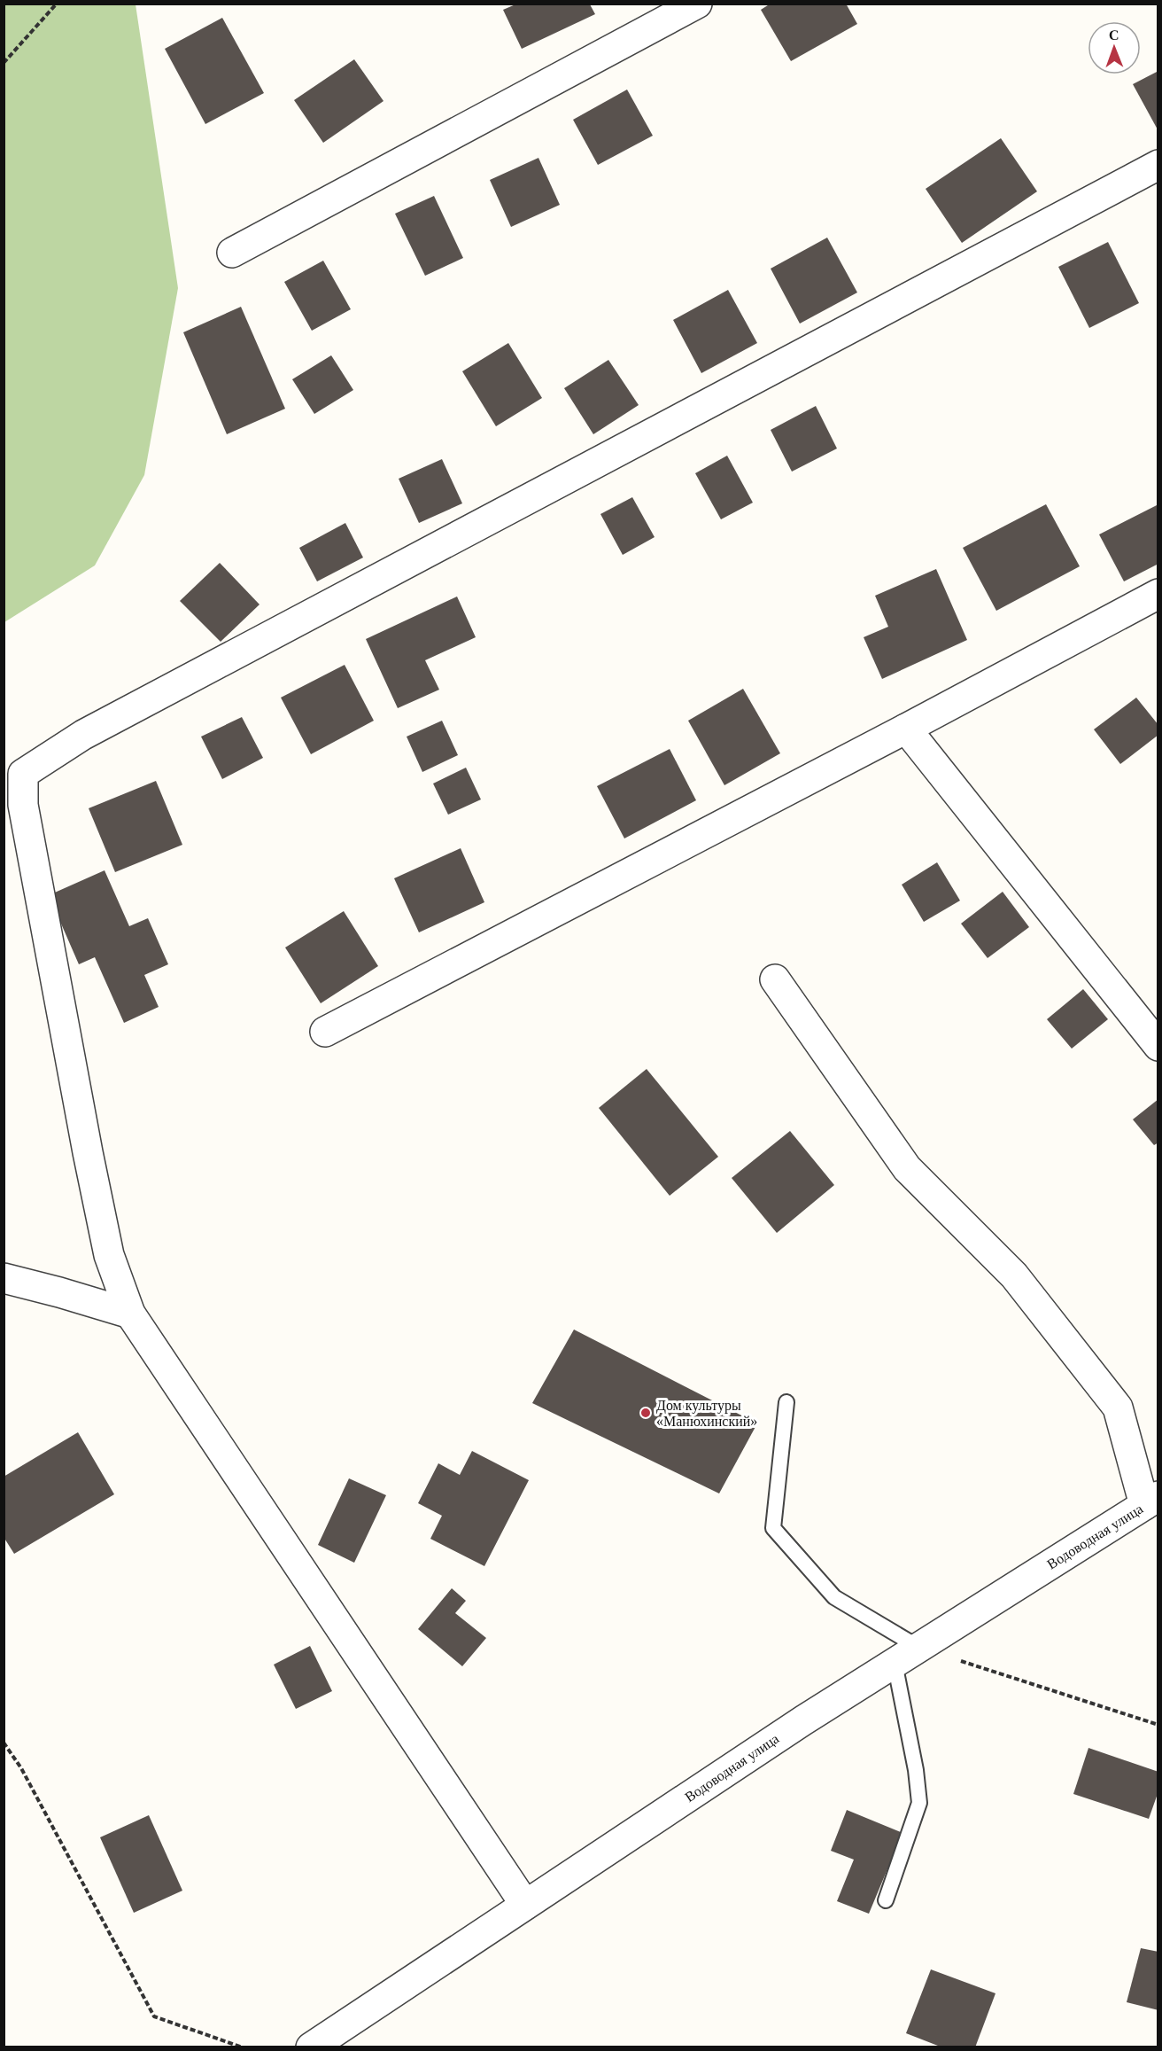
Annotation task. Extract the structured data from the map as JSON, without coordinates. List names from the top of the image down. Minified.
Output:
{"streets":{"street":["Водоводная улица"]},"places":["Дом культуры «Манюхинский»"],"north":"top"}
